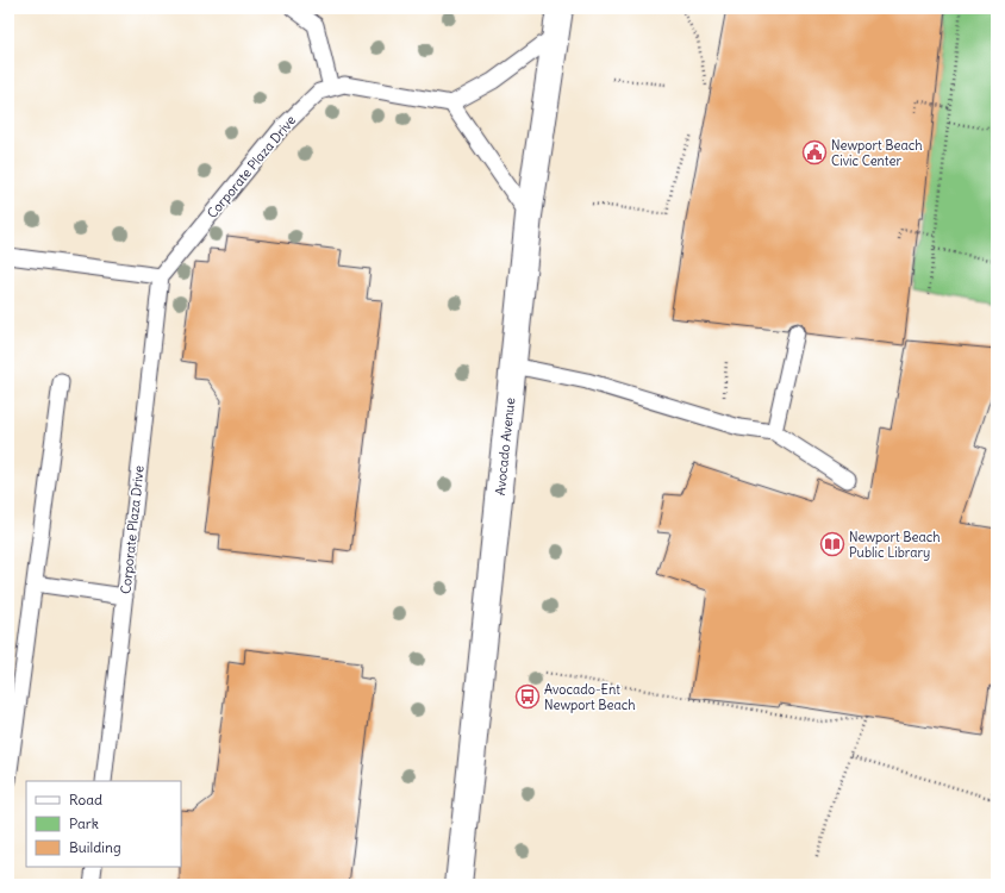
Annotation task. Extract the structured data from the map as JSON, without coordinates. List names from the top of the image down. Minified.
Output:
{"streets":{"street":["Avocado Avenue"],"lane":["Corporate Plaza Drive"]},"places":{"public building":["Newport Beach Civic Center"],"library":["Newport Beach Public Library"],"bus stop":["Avocado-Ent Newport Beach"]},"legend":["Road","Park","Building"]}
